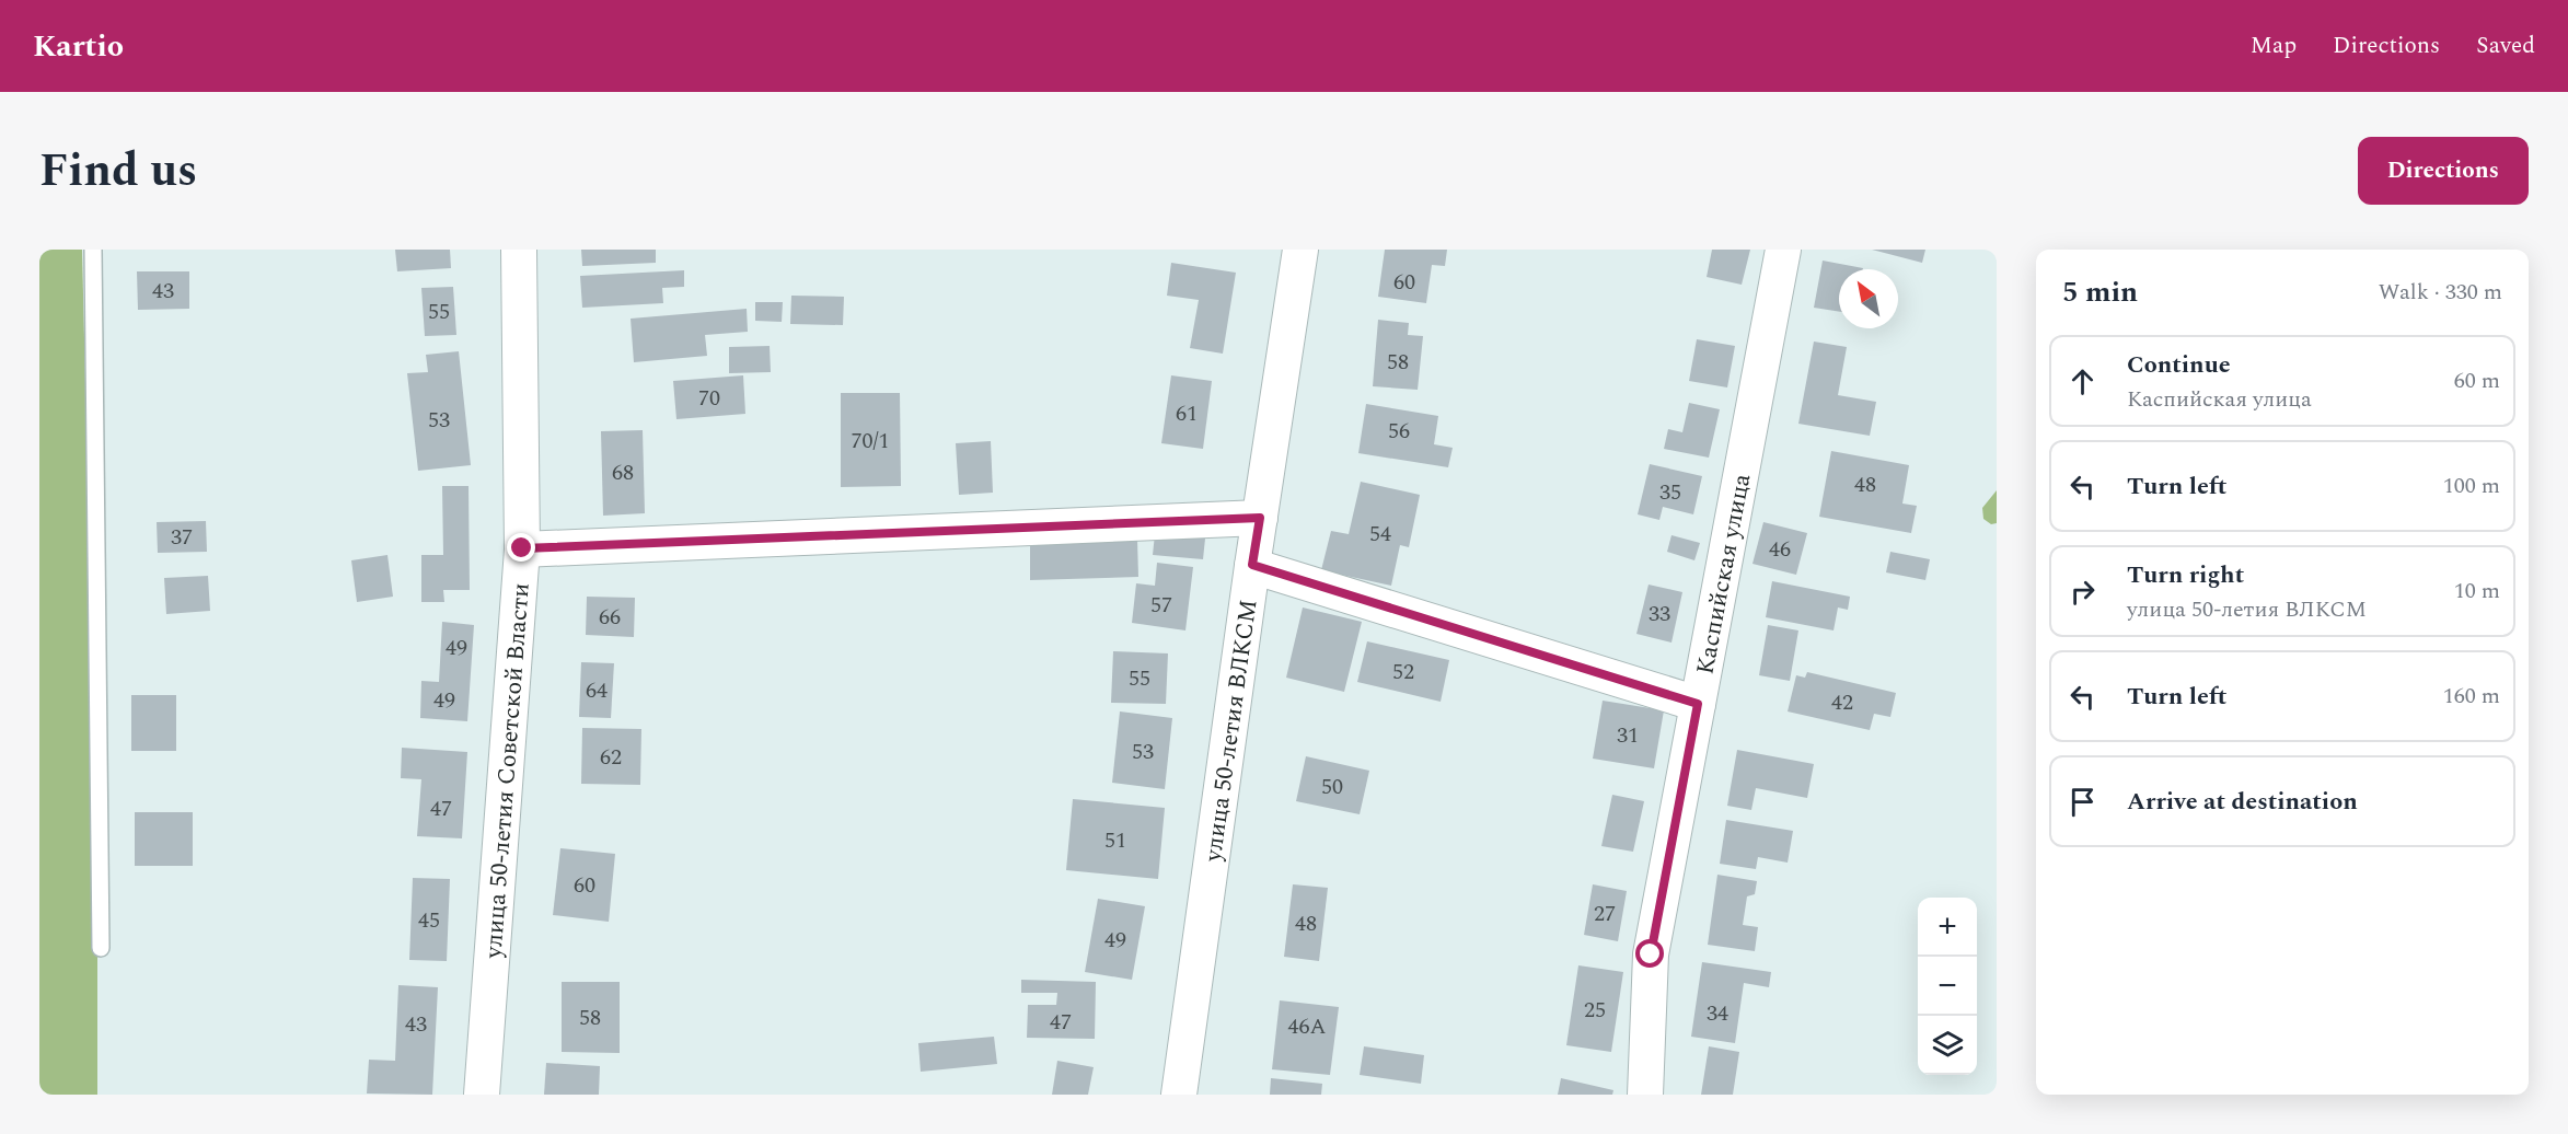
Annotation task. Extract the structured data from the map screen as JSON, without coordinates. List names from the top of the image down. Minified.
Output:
{"streets":{"street":["Каспийская улица","улица 50-летия ВЛКСМ","улица 50-летия Советской Власти"]},"house_numbers":["60","43","55","58","70","61","53","56","70/1","68","48","35","54","37","46","57","33","66","49","52","55","64","49","42","31","53","62","50","47","51","60","27","45","48","49","25","34","58","47","43","46А"],"north":"top left","page":{"header":"Kartio","nav":["Map","Directions","Saved"],"title":"Find us","buttons":"Directions","heading":["5 min","Walk · 330 m"],"list":[["Continue","Каспийская улица","60 m"],["Turn left","100 m"],["Turn right","улица 50-летия ВЛКСМ","10 m"],["Turn left","160 m"],"Arrive at destination"],"map_buttons":["+","−"]}}
